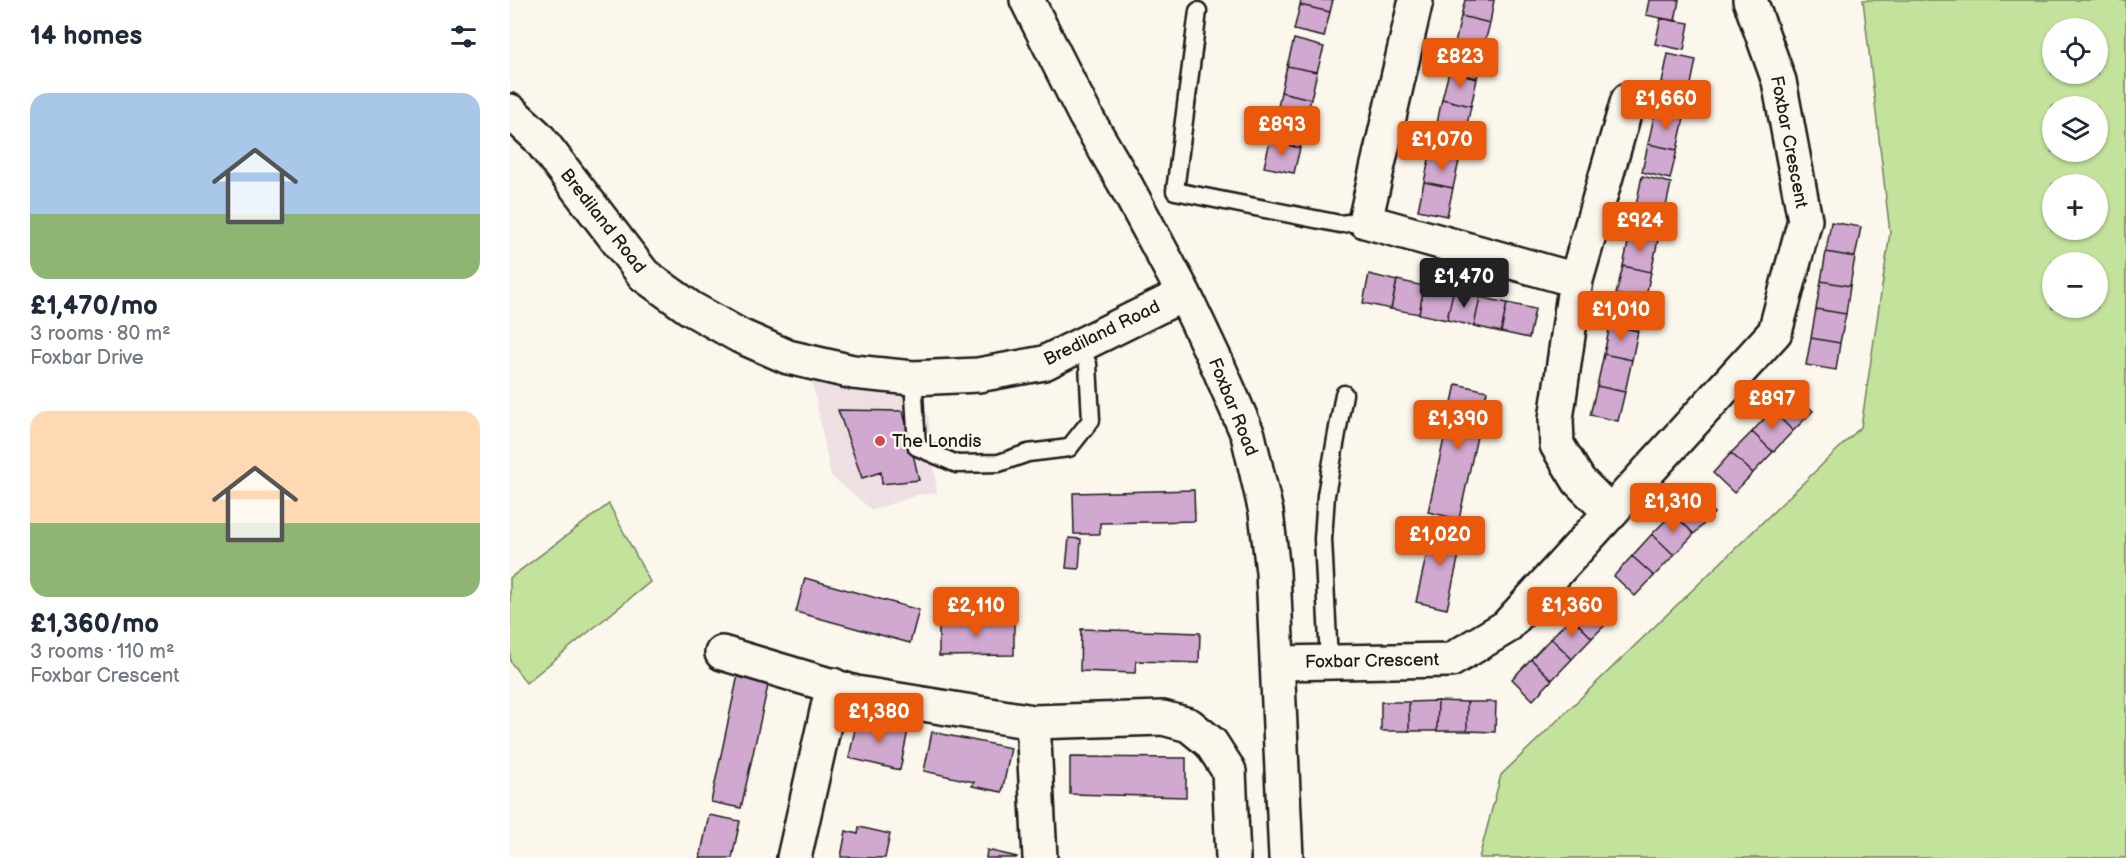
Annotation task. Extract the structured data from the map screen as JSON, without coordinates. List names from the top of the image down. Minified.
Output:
{"streets":{"street":["Foxbar Crescent","Brediland Road","Foxbar Road"]},"crossings":[["Foxbar Crescent","Foxbar Road"],["Brediland Road","Foxbar Road"]],"places":["The Londis"],"page":{"heading":"14 homes","map_buttons":["+","−"],"price":["£823","£1,660","£893","£1,070","£924","£1,470","£1,010","£897","£1,390","£1,310","£1,020","£2,110","£1,360","£1,380"],"list":[{"name":"£1,470/mo","note":"3 rooms · 80 m² · Foxbar Drive"},{"name":"£1,360/mo","note":"3 rooms · 110 m² · Foxbar Crescent"}]}}
